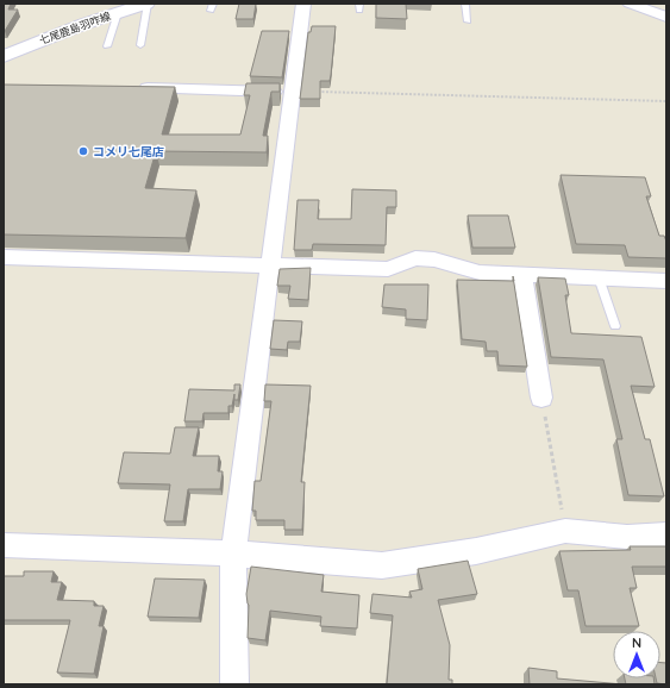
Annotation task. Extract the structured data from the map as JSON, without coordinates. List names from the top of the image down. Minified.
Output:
{"streets":{"main road":["七尾鹿島羽咋線"]},"places":["コメリ七尾店"],"north":"top"}
